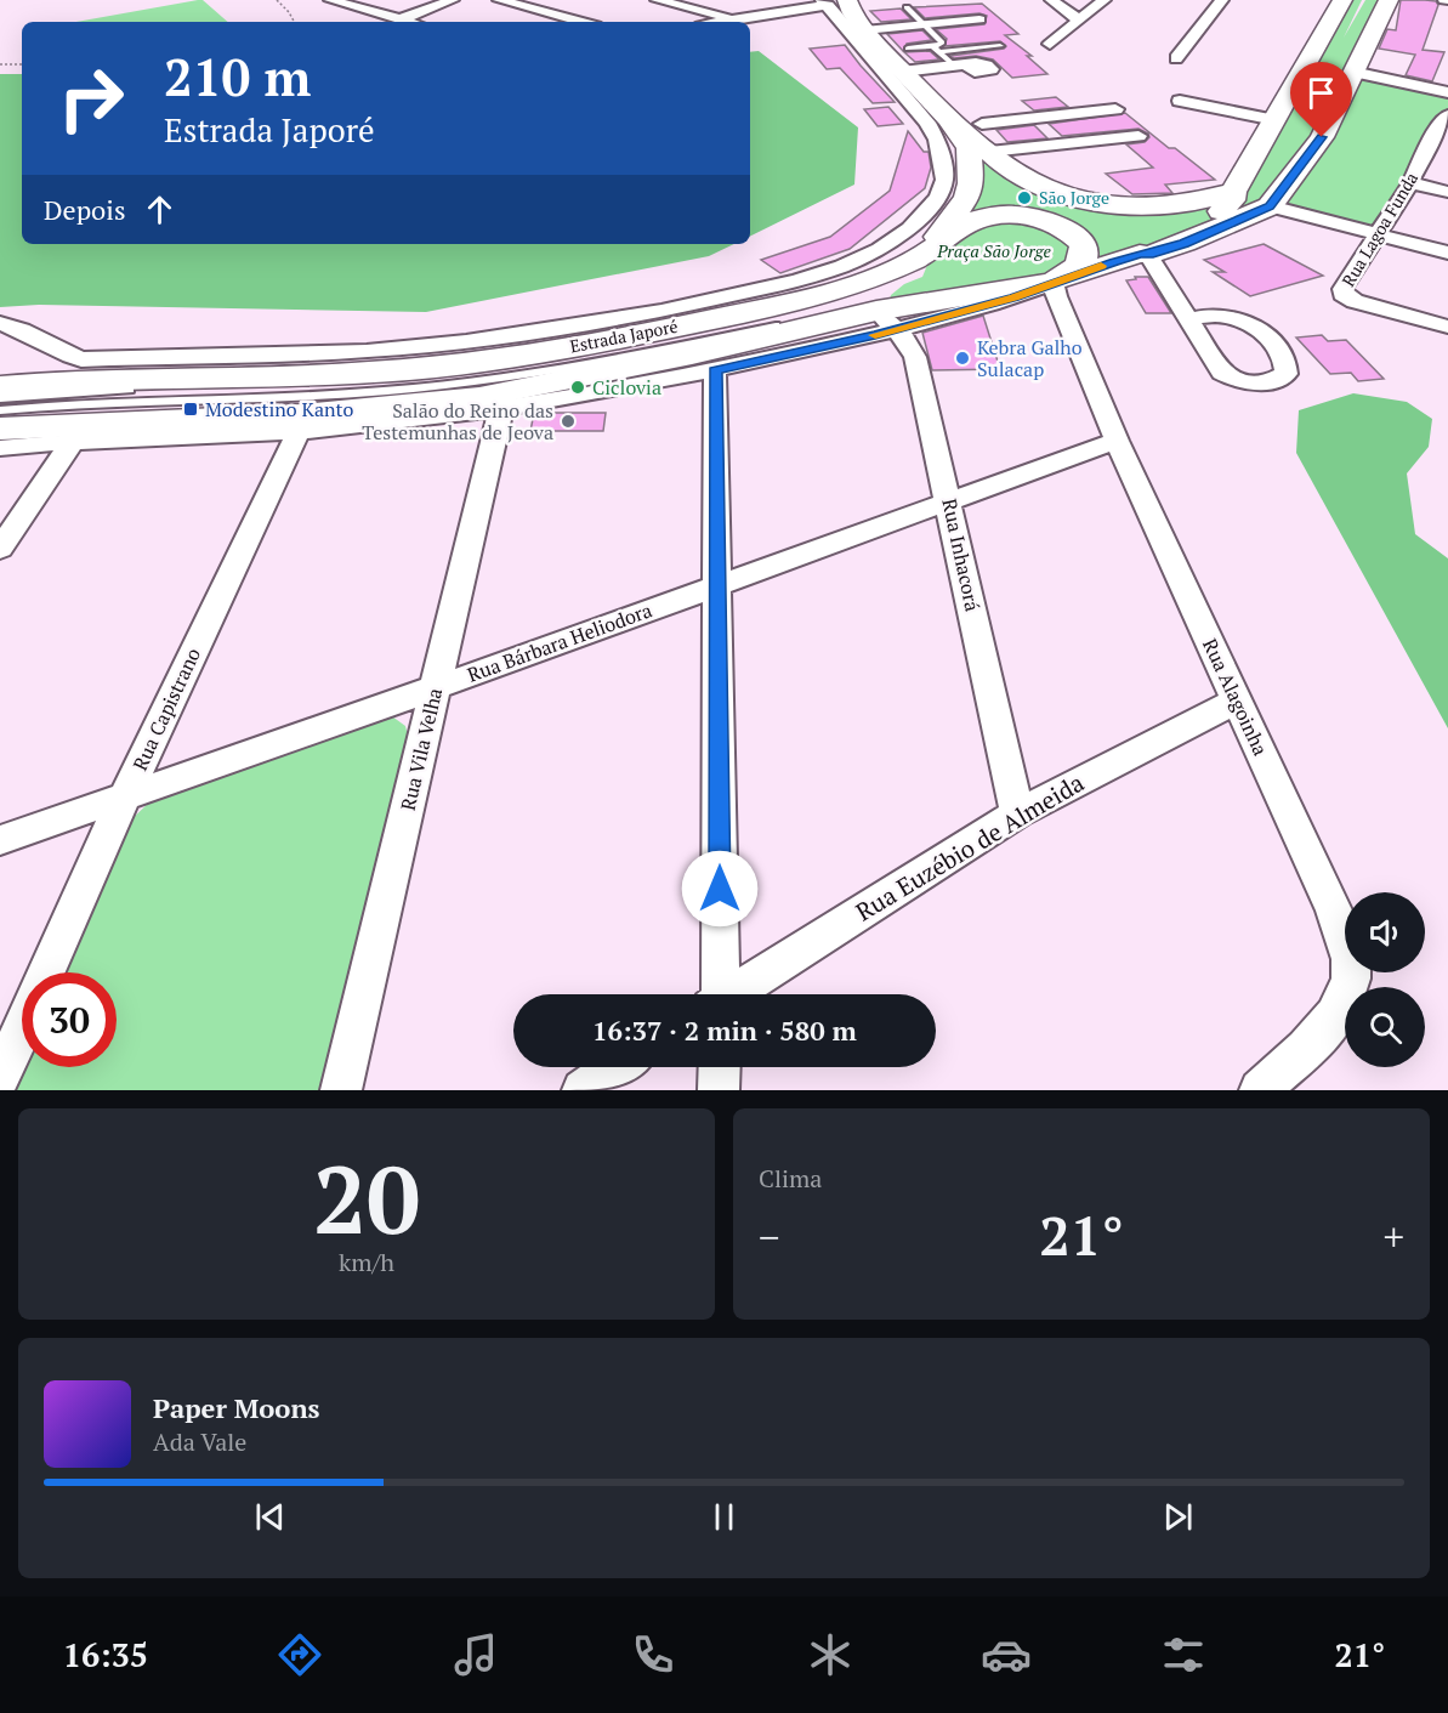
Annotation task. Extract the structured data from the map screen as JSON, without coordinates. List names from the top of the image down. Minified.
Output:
{"streets":{"main road":["Estrada Japoré"],"street":["Rua Lagoa Funda","Rua Inhacorá","Rua Bárbara Heliodora","Rua Alagoinha","Rua Capistrano","Rua Vila Velha","Rua Euzébio de Almeida"]},"crossings":[["Estrada Japoré","Rua Inhacorá"],["Estrada Japoré","Rua Alagoinha"],["Estrada Japoré","Rua Capistrano"],["Estrada Japoré","Rua Vila Velha"],["Rua Inhacorá","Rua Bárbara Heliodora"],["Rua Inhacorá","Rua Euzébio de Almeida"],["Rua Bárbara Heliodora","Rua Alagoinha"],["Rua Bárbara Heliodora","Rua Capistrano"],["Rua Bárbara Heliodora","Rua Vila Velha"],["Rua Alagoinha","Rua Euzébio de Almeida"]],"parks":["Praça São Jorge"],"places":{"other":["São Jorge","Kebra Galho Sulacap","Ciclovia","Salão do Reino das Testemunhas de Jeova"],"transit":["Modestino Kanto"]},"page":{"turn":["210 m","Estrada Japoré"],"then":"Depois","limit":"30","trip":"16:37 · 2 min · 580 m","tile":[["20","km/h"],"Clima"],"heat":["−","21°","+"],"song":["Paper Moons","Ada Vale"],"tabs":["16:35","21°"]}}
